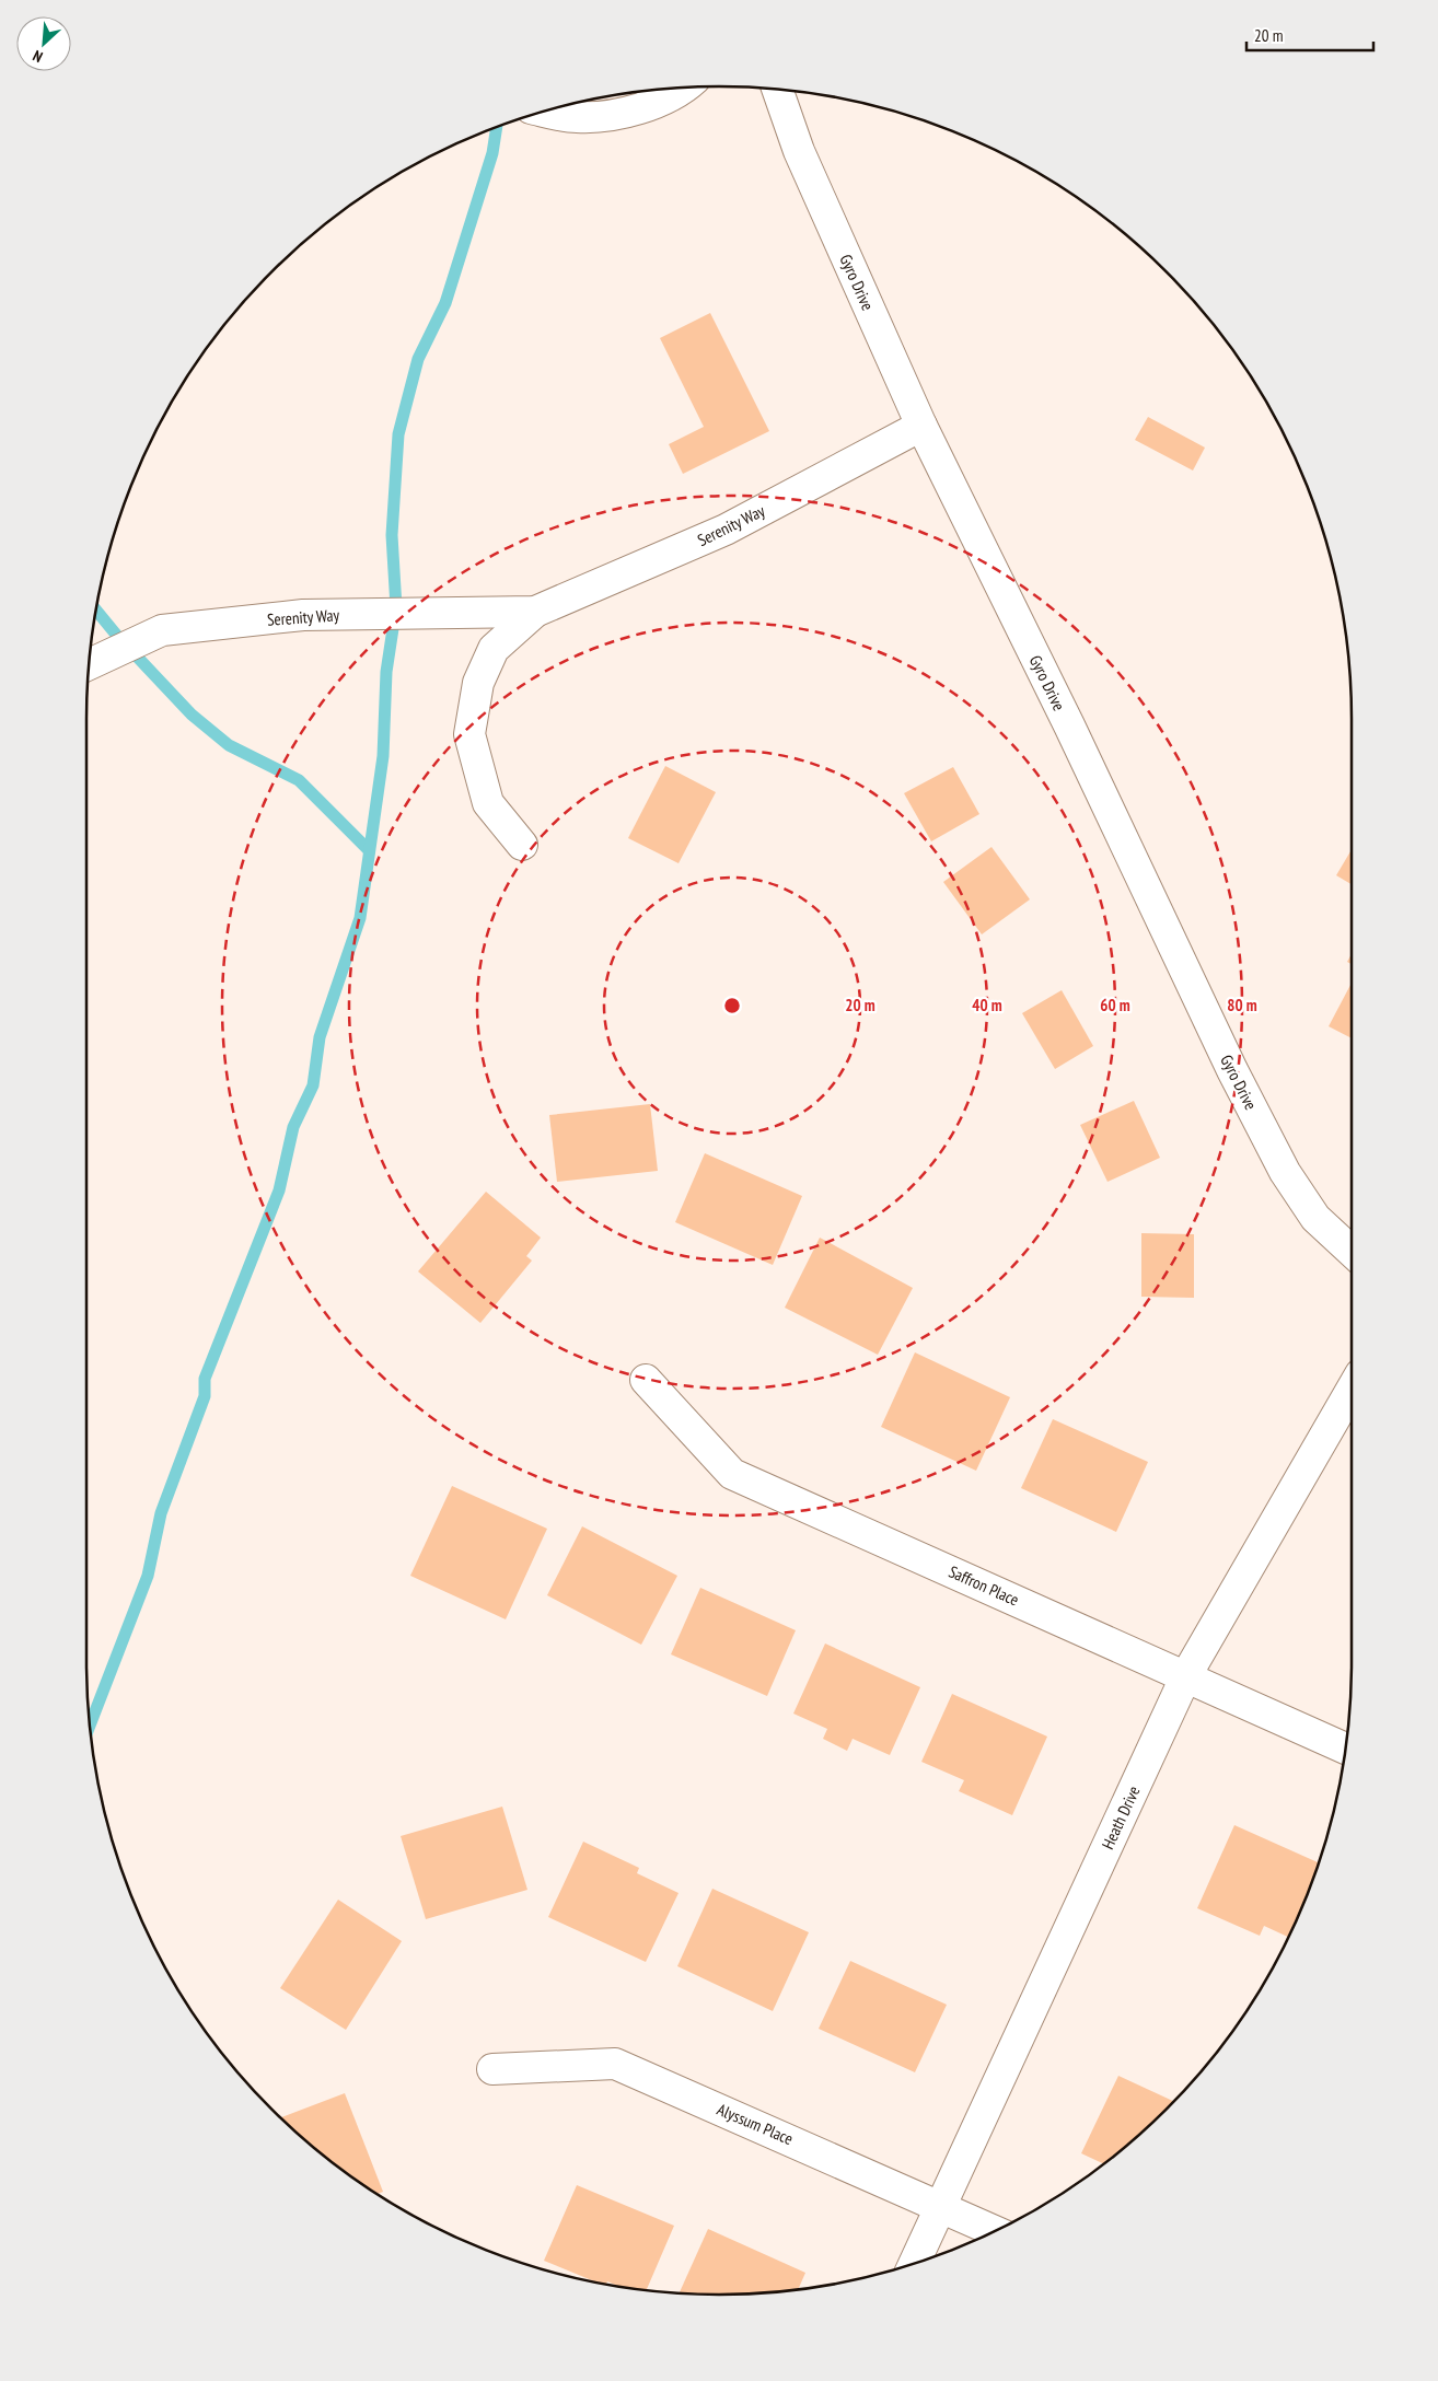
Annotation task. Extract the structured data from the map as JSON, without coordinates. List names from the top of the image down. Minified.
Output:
{"streets":{"street":["Gyro Drive","Serenity Way","Saffron Place","Heath Drive","Alyssum Place"]},"crossings":[["Gyro Drive","Serenity Way"],["Saffron Place","Heath Drive"],["Heath Drive","Alyssum Place"]],"scale_bar":"20 m","north":"bottom left","rings":["20 m","40 m","60 m","80 m"]}
